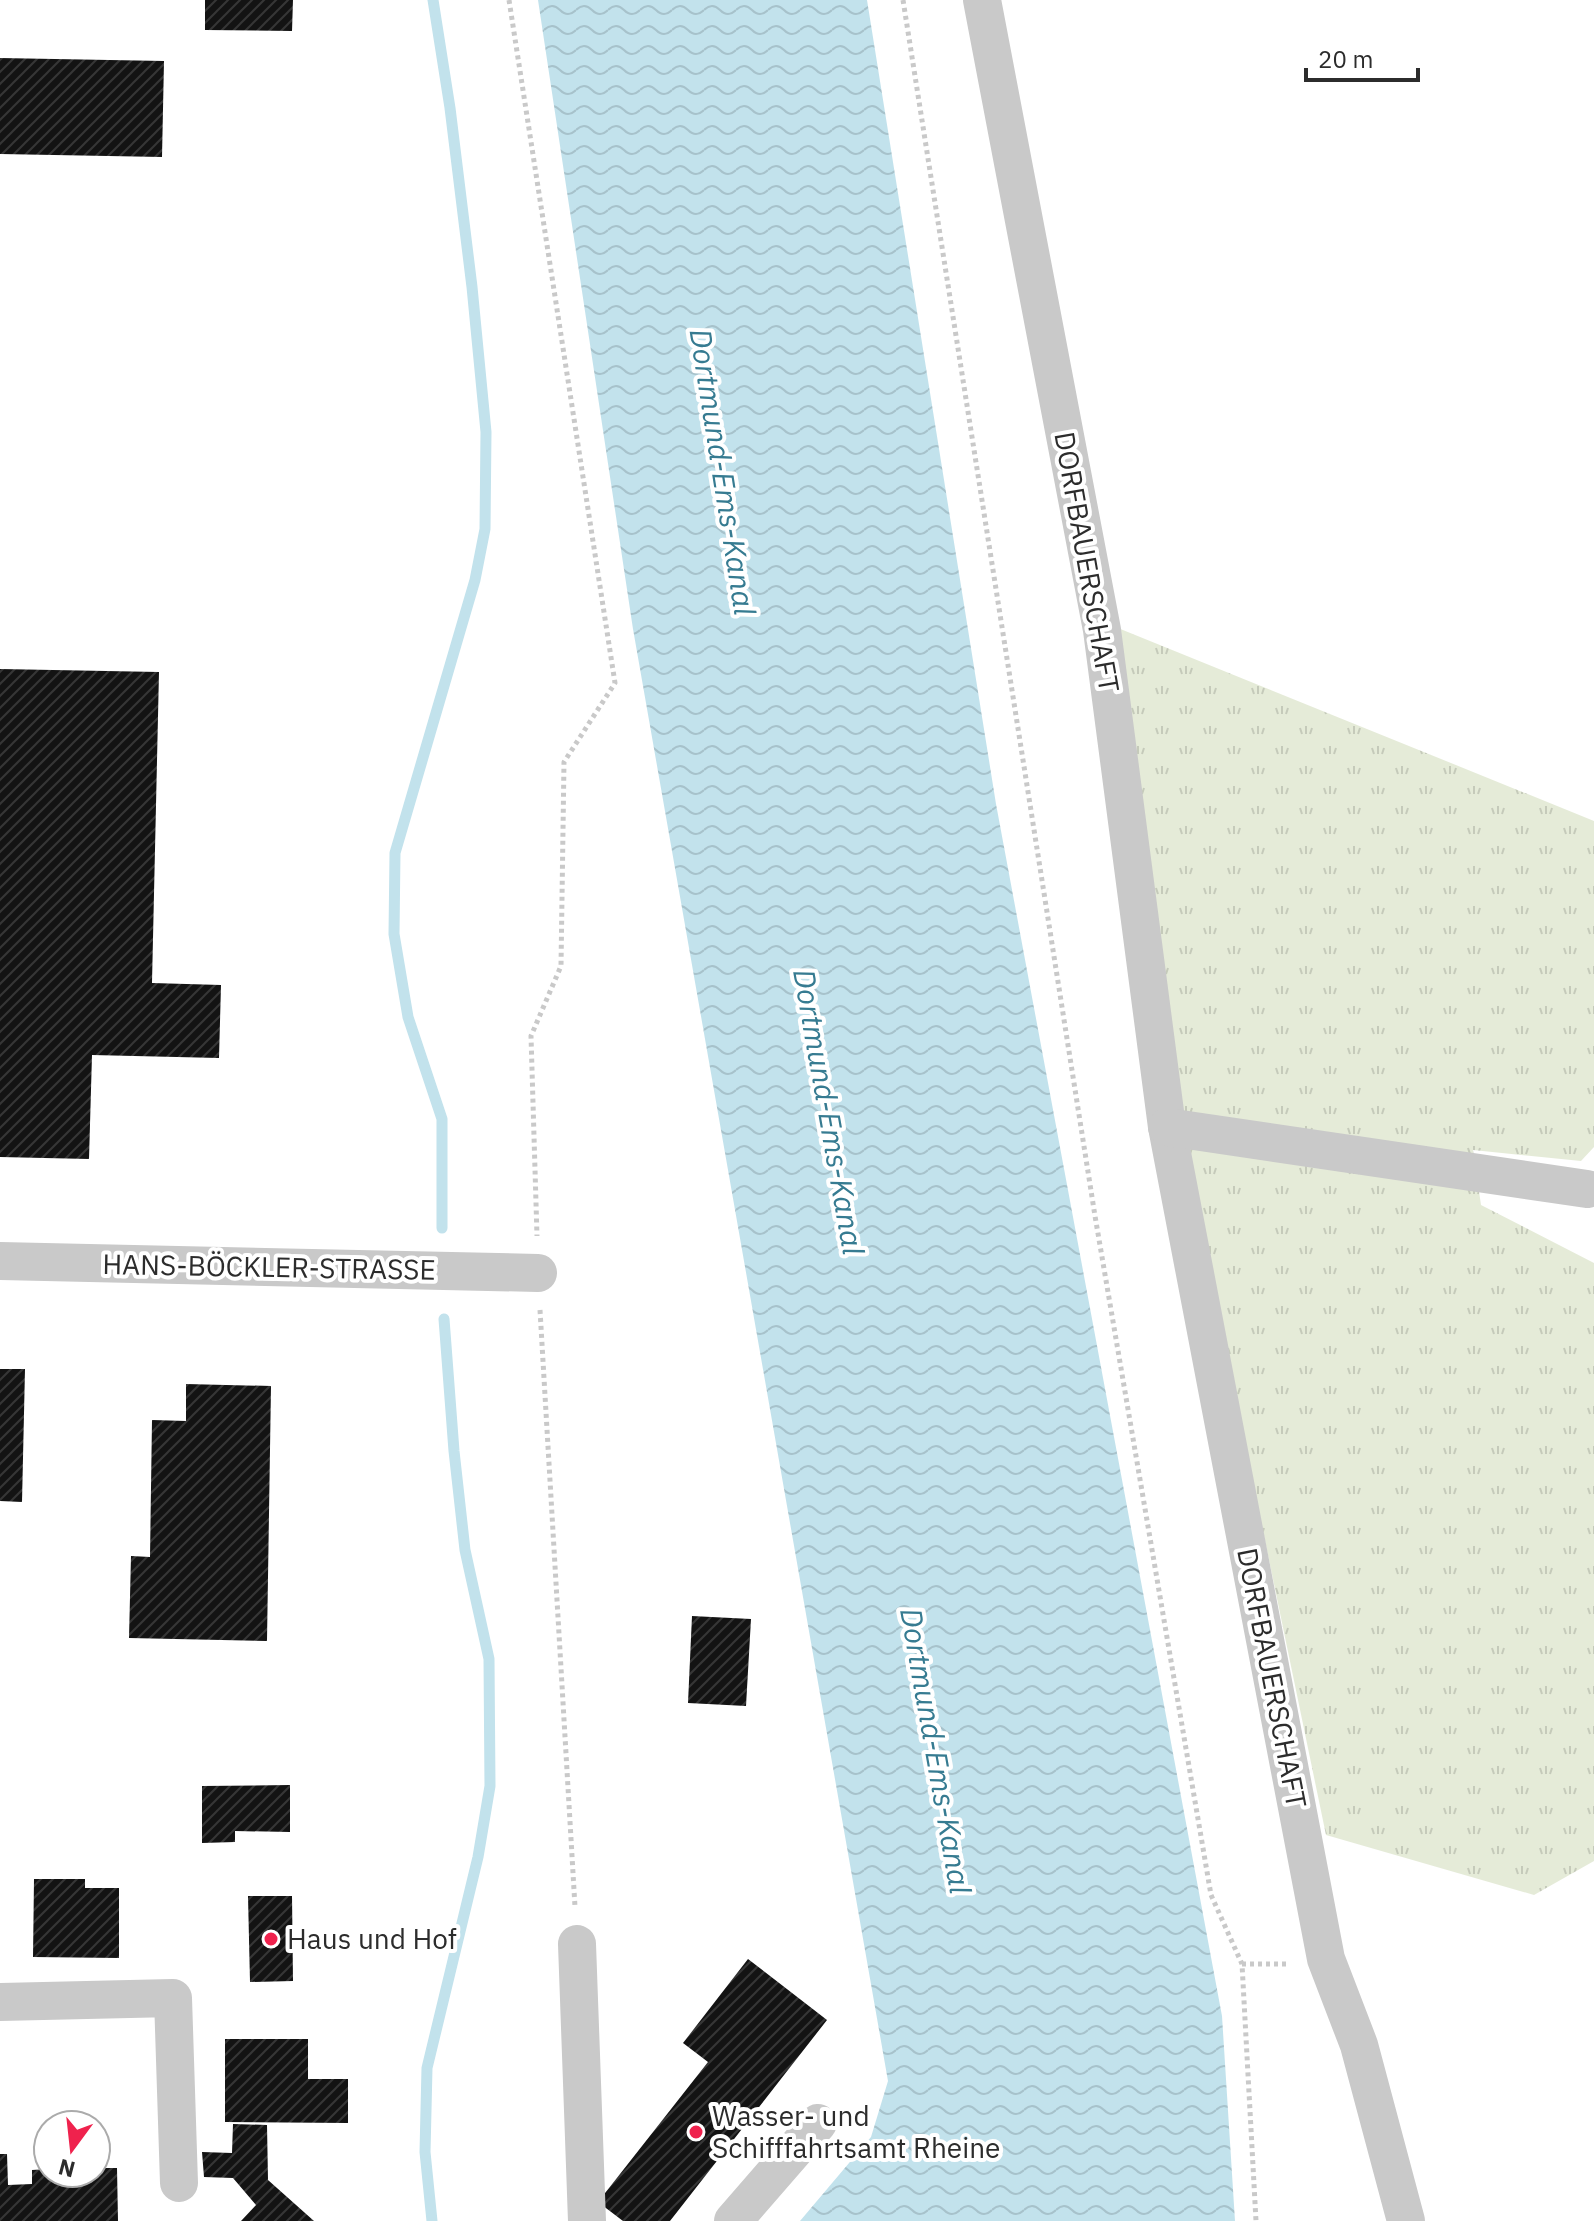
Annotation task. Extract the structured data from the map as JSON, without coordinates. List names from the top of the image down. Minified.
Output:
{"streets":{"street":["DORFBAUERSCHAFT","HANS-BÖCKLER-STRASSE"]},"water":["Dortmund-Ems-Kanal"],"places":["Haus und Hof","Wasser- und Schifffahrtsamt Rheine"],"scale_bar":"20 m","north":"bottom"}
